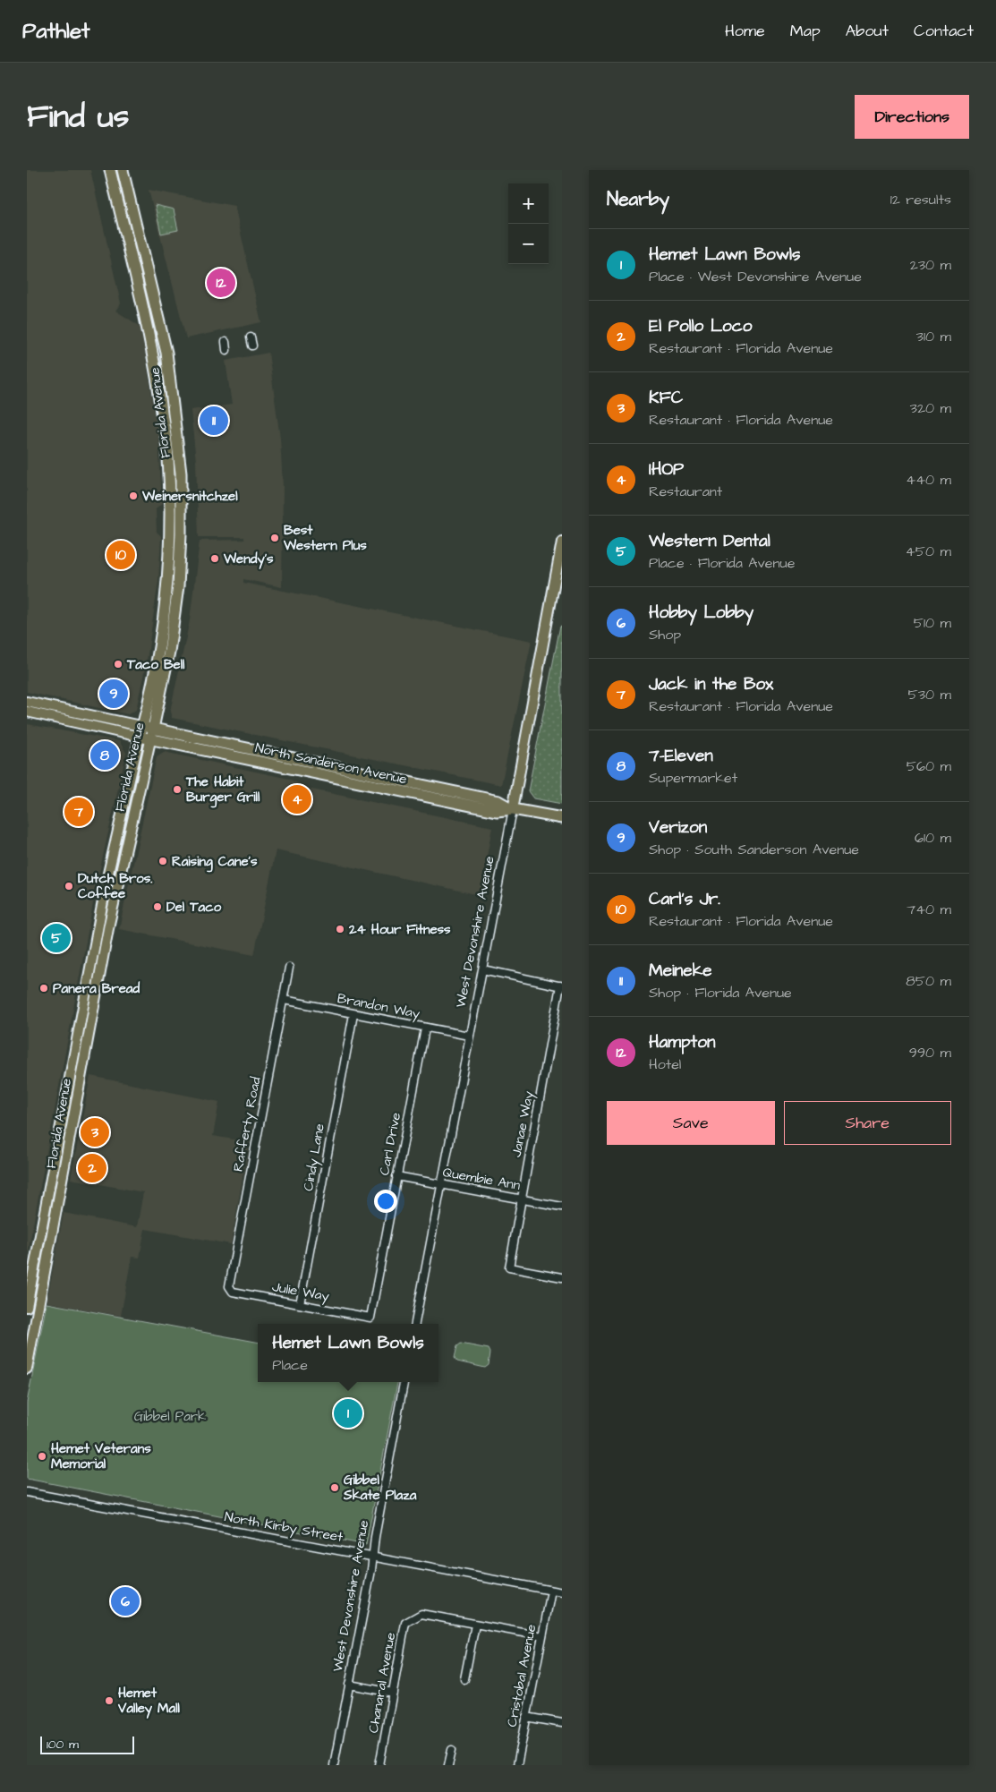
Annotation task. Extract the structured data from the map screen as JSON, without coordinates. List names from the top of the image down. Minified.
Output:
{"streets":{"highway":["Florida Avenue","North Sanderson Avenue"],"main road":["West Devonshire Avenue"],"street":["Brandon Way","Rafferty Road","Janae Way","Carl Drive","Cindy Lane","Quembie Ann","Julie Way","North Kirby Street","Cristobal Avenue","Chanaral Avenue"]},"crossings":[["Florida Avenue","North Sanderson Avenue"],["North Sanderson Avenue","West Devonshire Avenue"],["West Devonshire Avenue","Brandon Way"],["West Devonshire Avenue","Quembie Ann"],["West Devonshire Avenue","North Kirby Street"],["Brandon Way","Rafferty Road"],["Brandon Way","Carl Drive"],["Brandon Way","Cindy Lane"],["Rafferty Road","Julie Way"],["Janae Way","Quembie Ann"],["Carl Drive","Quembie Ann"],["Carl Drive","Julie Way"],["Cindy Lane","Julie Way"],["North Kirby Street","Cristobal Avenue"]],"parks":["Gibbel Park"],"places":["Weinersnitchzel","Best Western Plus","Wendy's","Taco Bell","The Habit Burger Grill","Raising Cane's","Dutch Bros. Coffee","Del Taco","24 Hour Fitness","Panera Bread","Hemet Veterans Memorial","Gibbel Skate Plaza","Hemet Valley Mall"],"scale_bar":"100 m","page":{"header":"Pathlet","nav":["Home","Map","About","Contact"],"title":"Find us","buttons":["Directions",["Save","Share"]],"heading":["Nearby","12 results"],"map_buttons":["+","−"],"list":[{"mark":"1","name":"Hemet Lawn Bowls","note":"Place · West Devonshire Avenue","value":"230 m"},{"mark":"2","name":"El Pollo Loco","note":"Restaurant · Florida Avenue","value":"310 m"},{"mark":"3","name":"KFC","note":"Restaurant · Florida Avenue","value":"320 m"},{"mark":"4","name":"IHOP","note":"Restaurant","value":"440 m"},{"mark":"5","name":"Western Dental","note":"Place · Florida Avenue","value":"450 m"},{"mark":"6","name":"Hobby Lobby","note":"Shop","value":"510 m"},{"mark":"7","name":"Jack in the Box","note":"Restaurant · Florida Avenue","value":"530 m"},{"mark":"8","name":"7-Eleven","note":"Supermarket","value":"560 m"},{"mark":"9","name":"Verizon","note":"Shop · South Sanderson Avenue","value":"610 m"},{"mark":"10","name":"Carl's Jr.","note":"Restaurant · Florida Avenue","value":"740 m"},{"mark":"11","name":"Meineke","note":"Shop · Florida Avenue","value":"850 m"},{"mark":"12","name":"Hampton","note":"Hotel","value":"990 m"}],"pins":["12","11","10","9","8","4","7","5","3","2","1","6"],"popup":["Hemet Lawn Bowls","Place"],"scale":"100 m"}}
